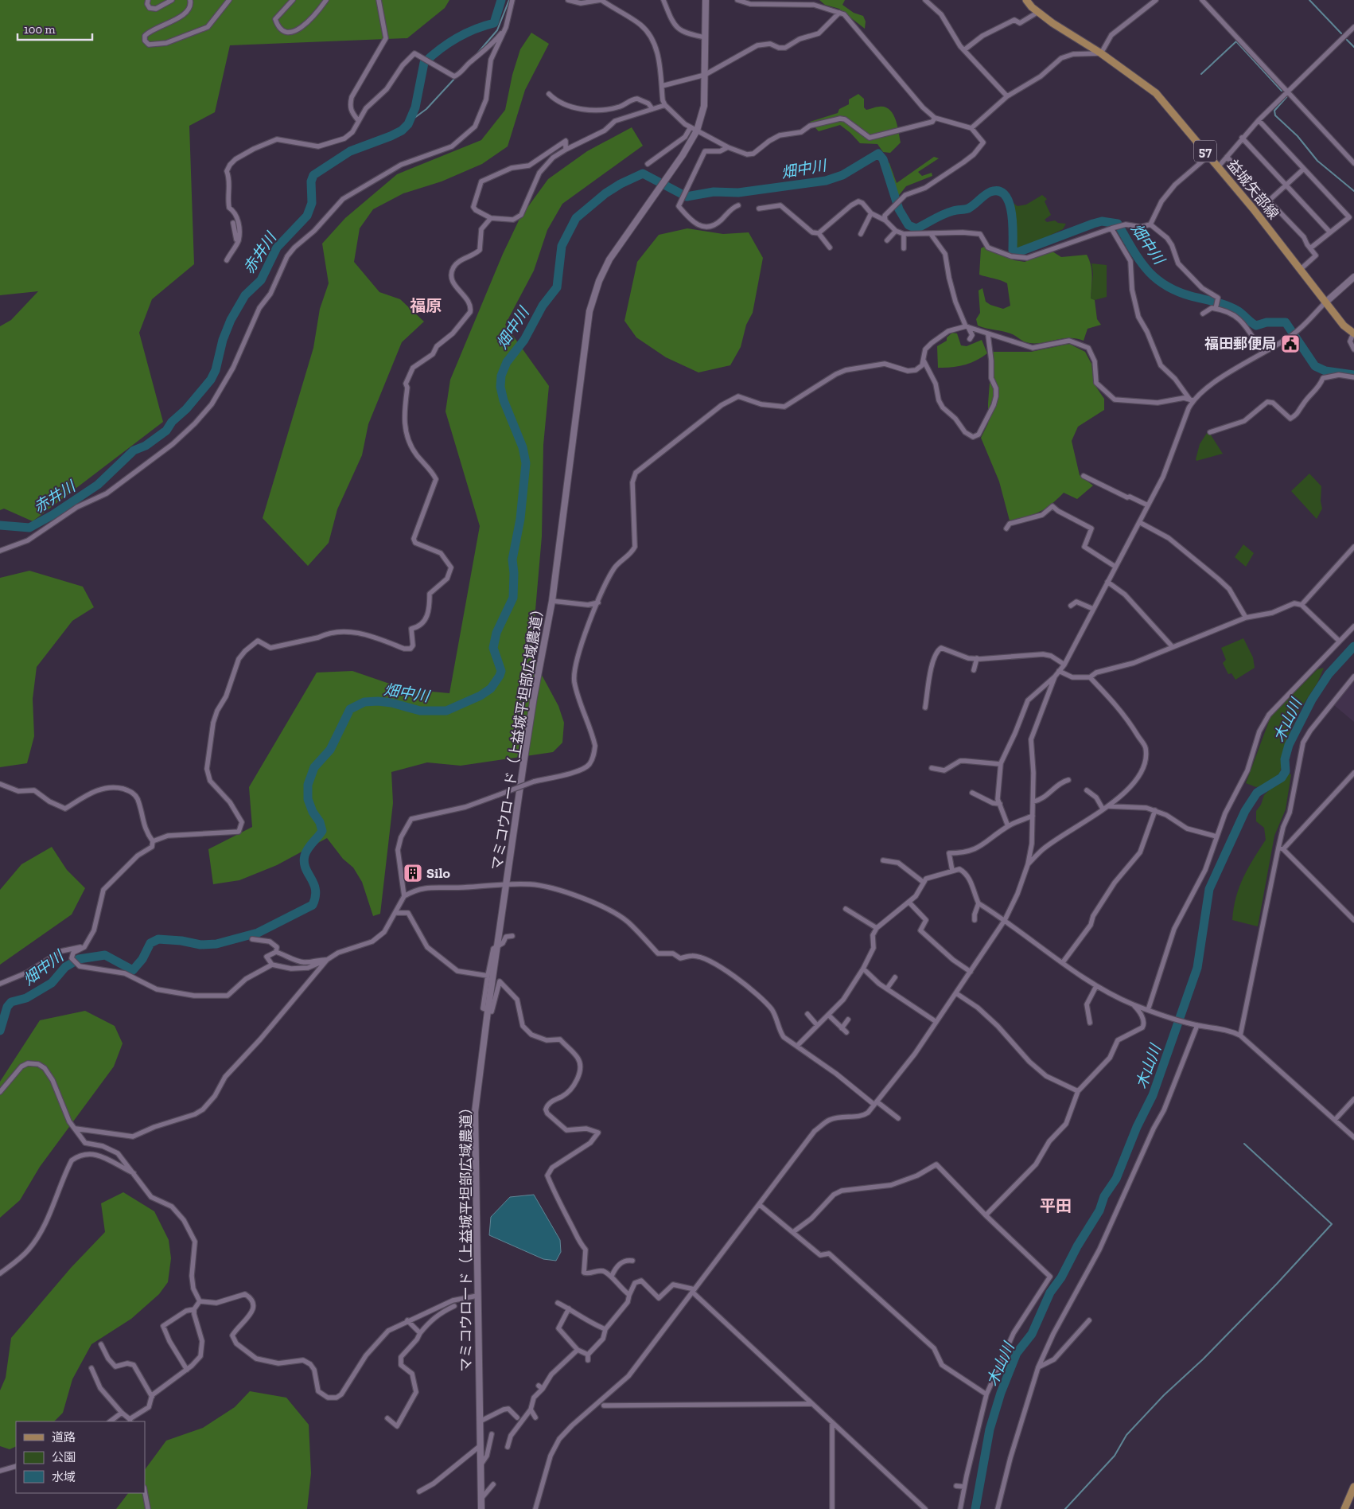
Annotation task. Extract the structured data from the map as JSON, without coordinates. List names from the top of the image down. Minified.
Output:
{"streets":{"main road":["57","益城矢部線"],"street":["マミコウロード（上益城平坦部広域農道）"]},"districts":["福原","平田"],"water":["畑中川","赤井川","木山川"],"places":{"public building":["福田郵便局"],"building":["Silo"]},"legend":["道路","公園","水域"],"scale_bar":"100 m"}
